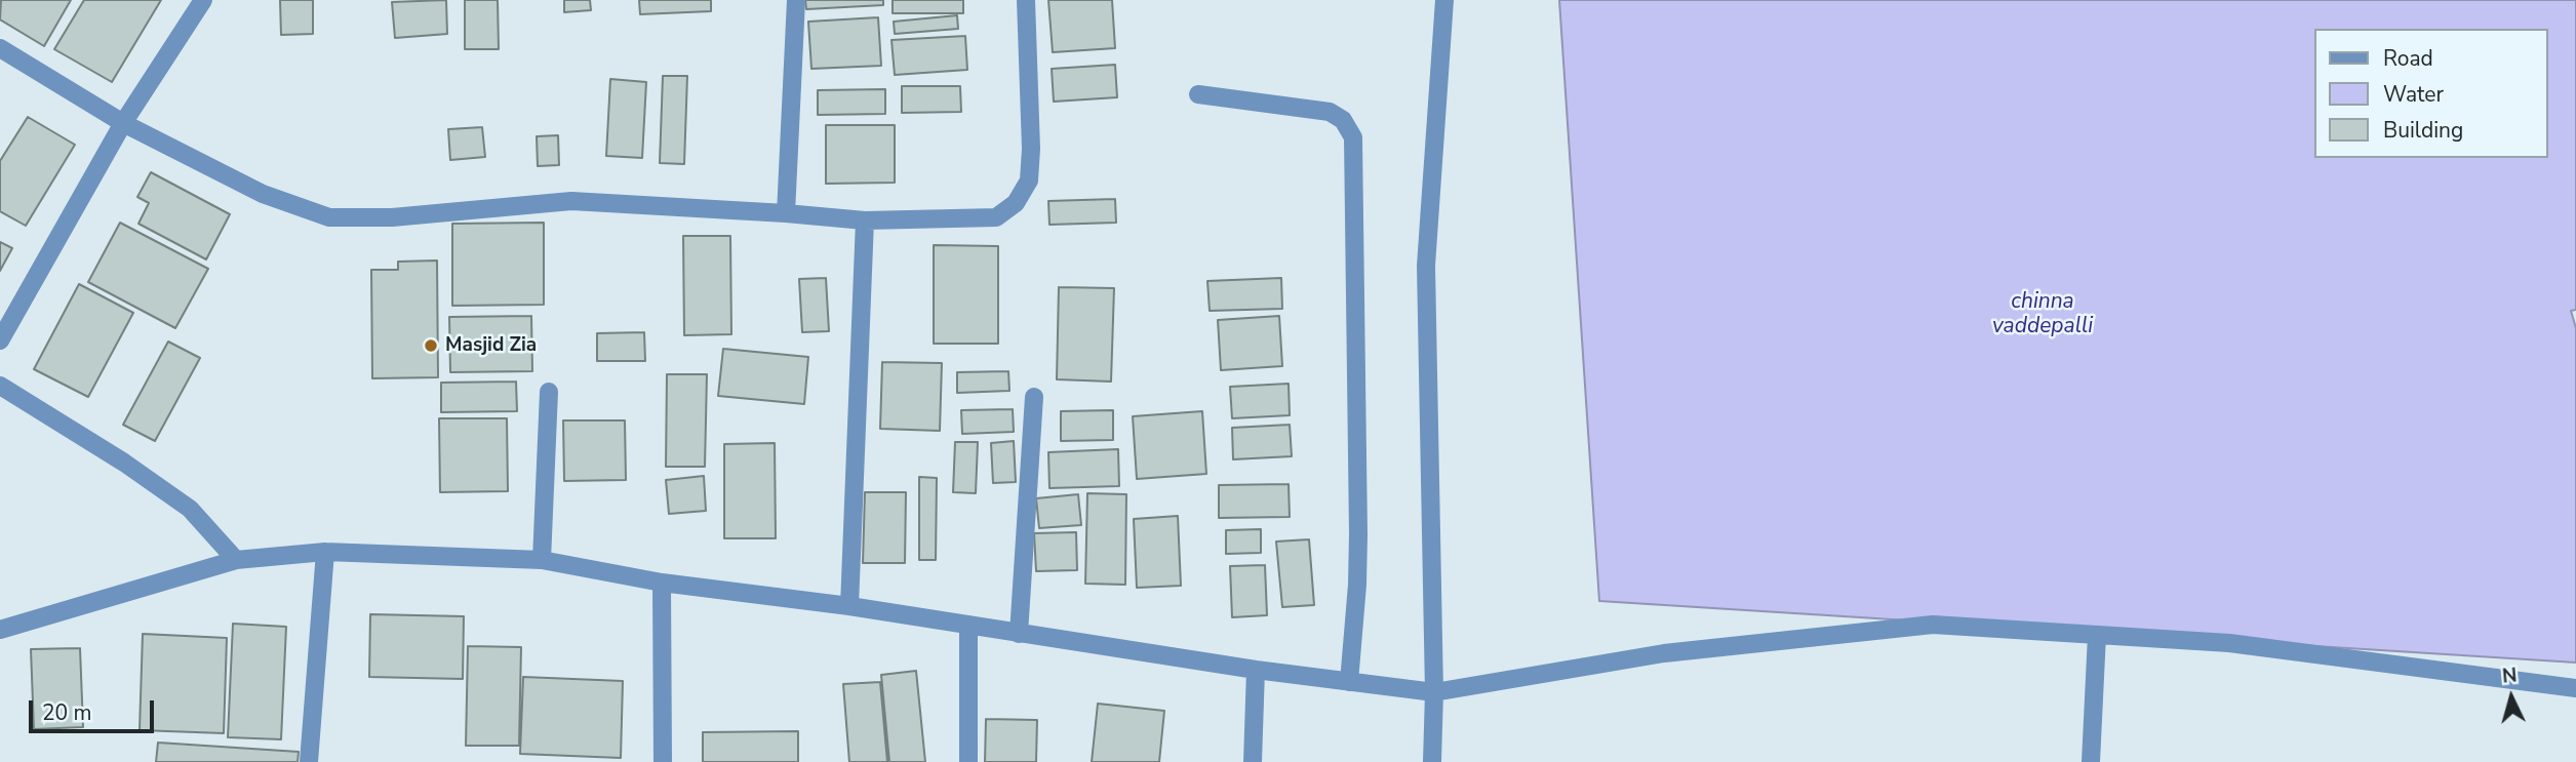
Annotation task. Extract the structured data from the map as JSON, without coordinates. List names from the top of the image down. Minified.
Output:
{"water":["chinna vaddepalli"],"places":["Masjid Zia"],"legend":["Road","Water","Building"],"scale_bar":"20 m","north":"top"}
